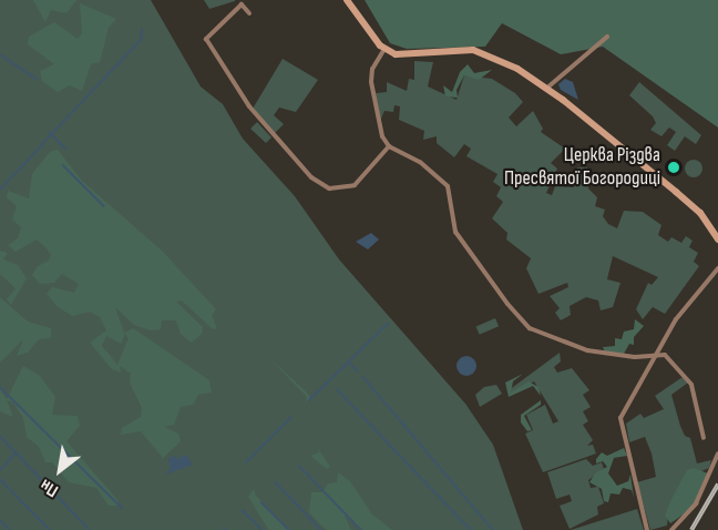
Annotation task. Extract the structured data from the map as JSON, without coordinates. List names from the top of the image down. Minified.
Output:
{"places":["Церква Різдва Пресвятої Богородиці"],"north":"bottom left"}
